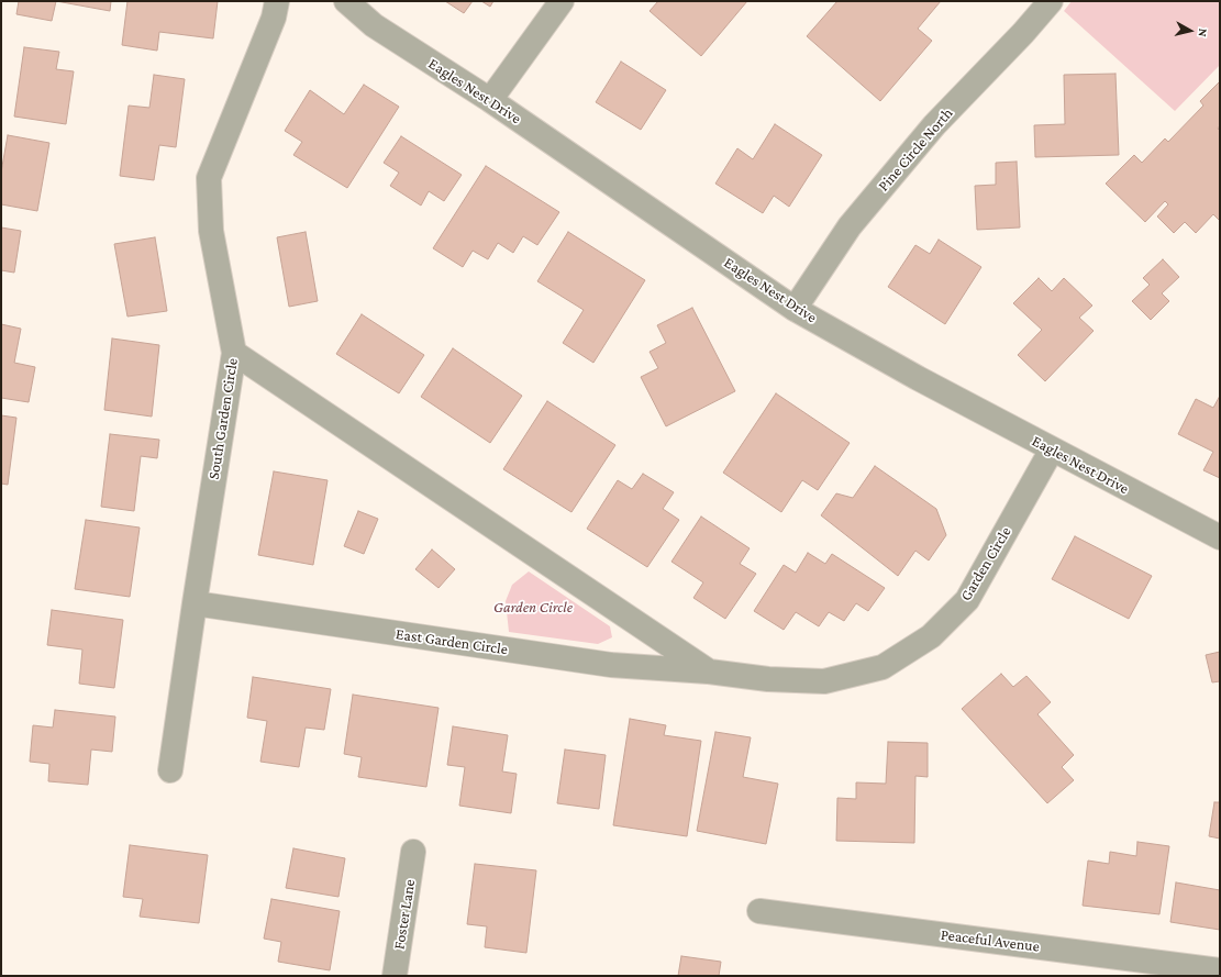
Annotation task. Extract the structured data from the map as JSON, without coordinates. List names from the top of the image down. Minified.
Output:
{"streets":{"street":["Eagles Nest Drive","Pine Circle North","South Garden Circle","Garden Circle","East Garden Circle","Foster Lane","Peaceful Avenue"]},"crossings":[["Eagles Nest Drive","Pine Circle North"],["Eagles Nest Drive","Garden Circle"],["South Garden Circle","Garden Circle"],["South Garden Circle","East Garden Circle"],["Garden Circle","East Garden Circle"]],"parks":["Garden Circle"],"north":"right"}
